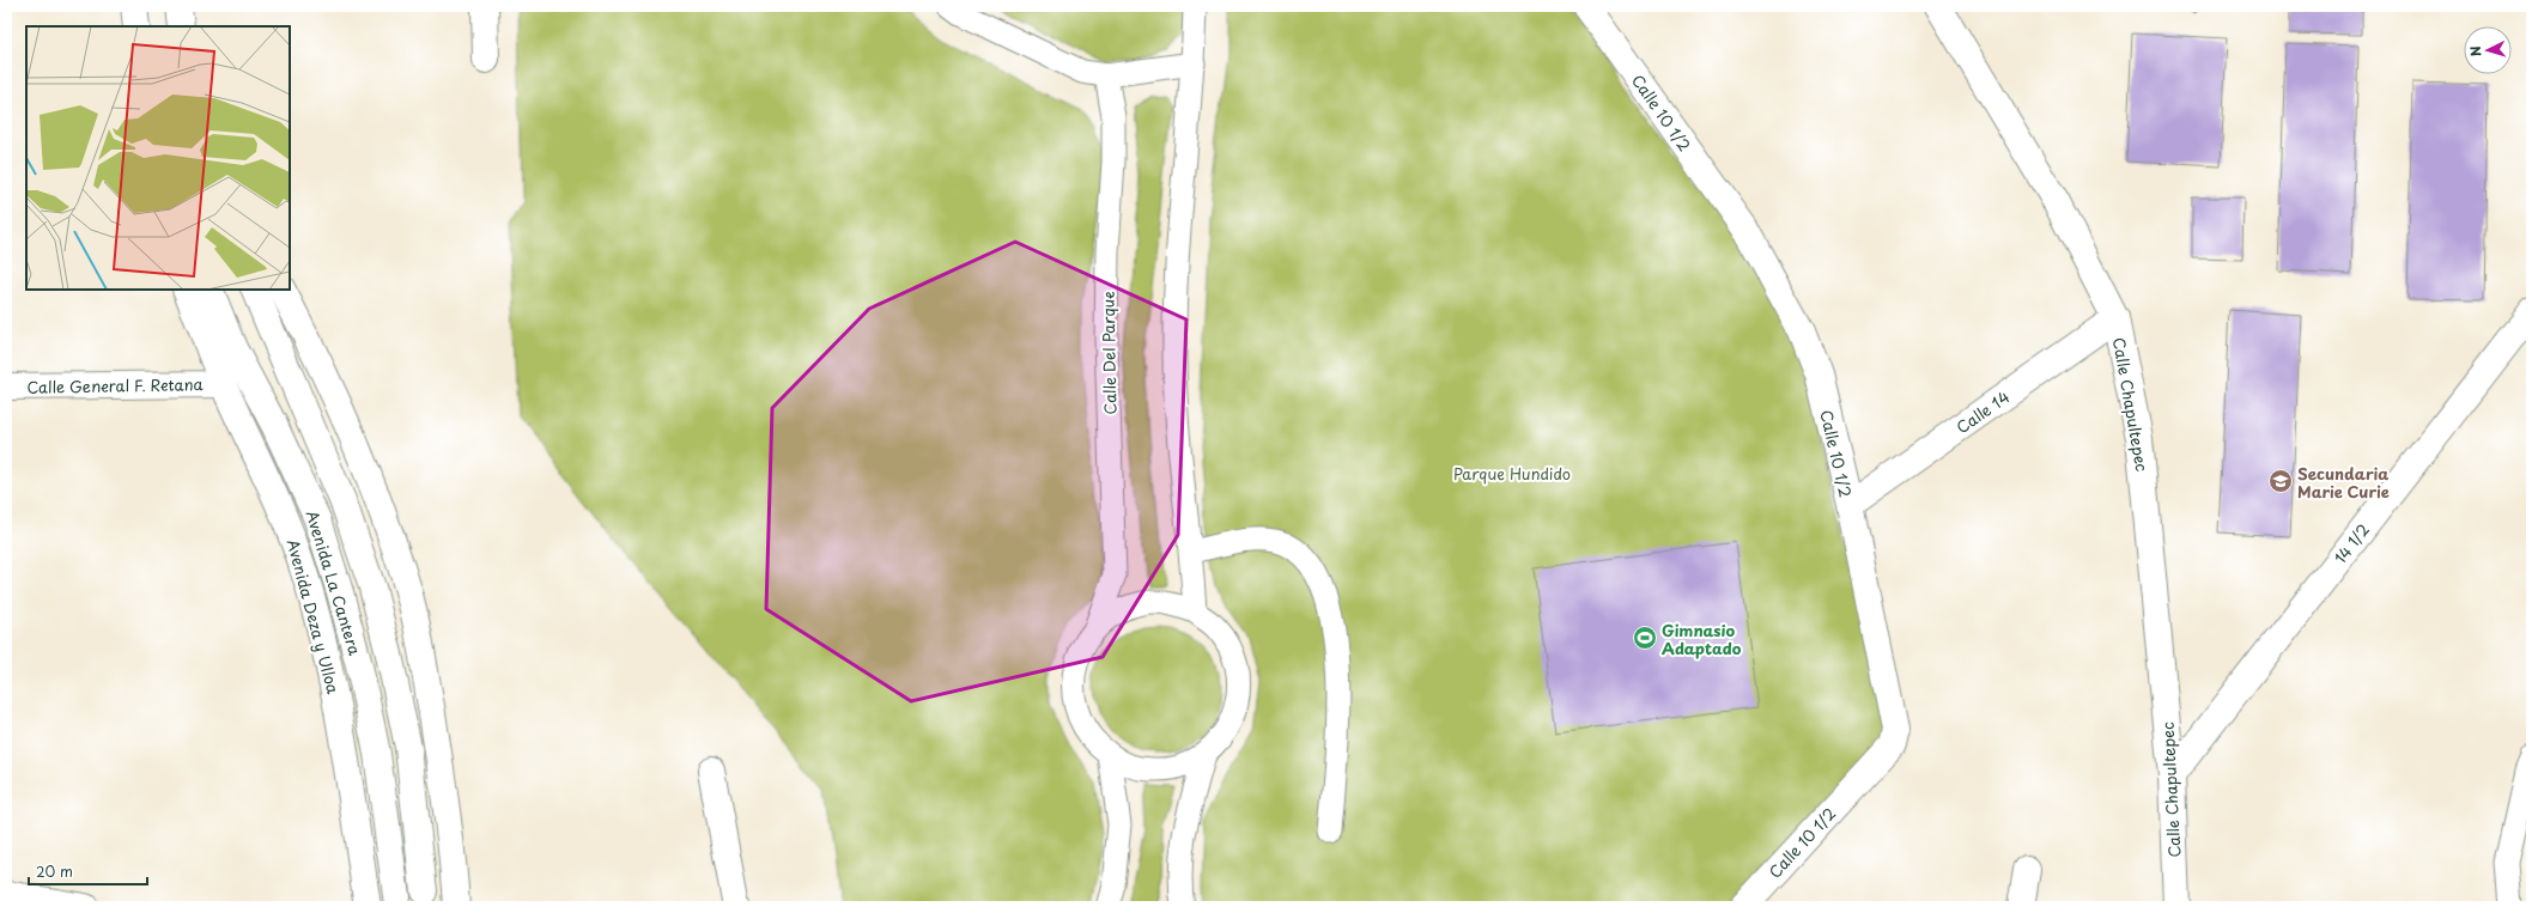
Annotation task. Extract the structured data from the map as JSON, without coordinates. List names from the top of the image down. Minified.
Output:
{"streets":{"street":["Calle 10 1/2","Calle General F. Retana","Calle Chapultepec","Calle 14","14 1/2","Avenida La Cantera","Avenida Deza y Ulloa"],"lane":["Calle Del Parque"]},"crossings":[["Calle 10 1/2","Calle 14"],["Calle General F. Retana","Avenida Deza y Ulloa"],["Calle Chapultepec","Calle 14"],["Calle Chapultepec","14 1/2"]],"parks":["Parque Hundido"],"places":{"school or university":["Secundaria Marie Curie"],"sports":["Gimnasio Adaptado"]},"scale_bar":"20 m","north":"left"}
